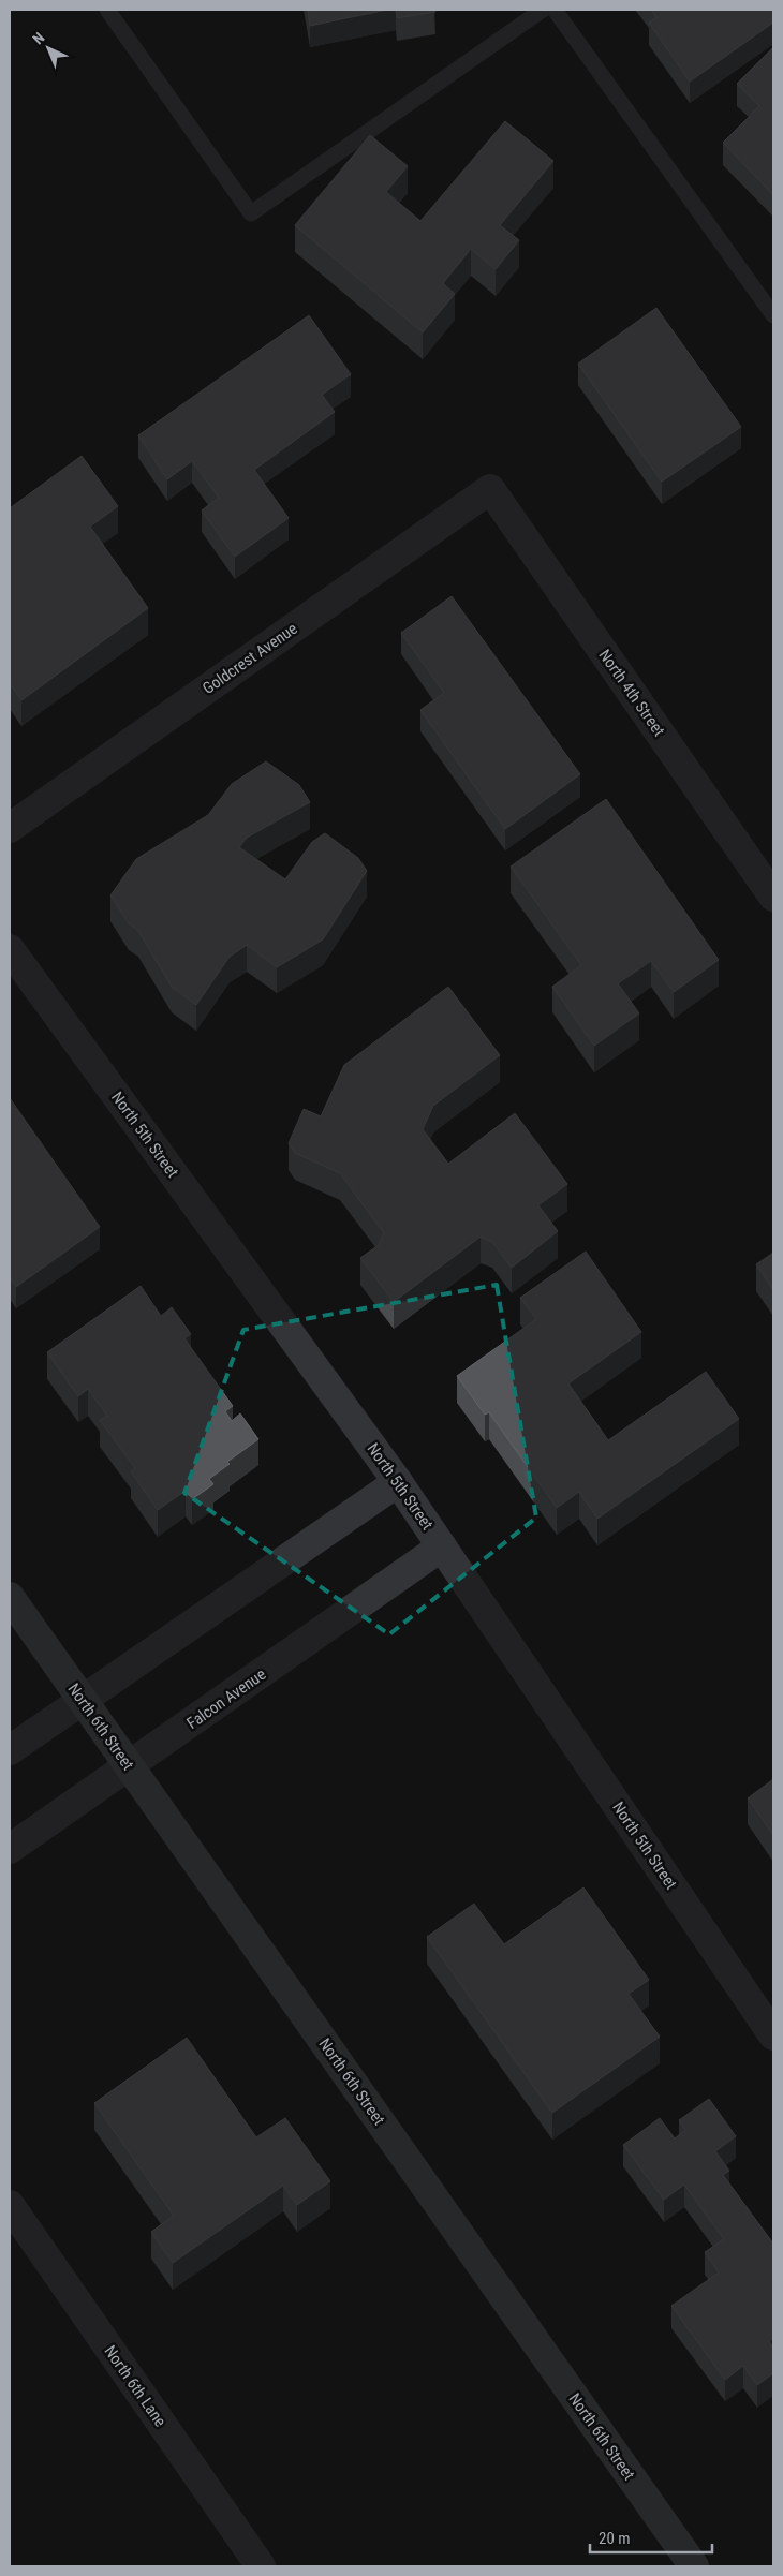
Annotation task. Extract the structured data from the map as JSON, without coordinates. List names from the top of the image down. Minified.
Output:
{"streets":{"street":["Goldcrest Avenue","North 4th Street","North 5th Street","Falcon Avenue","North 6th Street","North 6th Lane"]},"crossings":[["Goldcrest Avenue","North 4th Street"],["North 5th Street","Falcon Avenue"],["Falcon Avenue","North 6th Street"]],"scale_bar":"20 m","north":"top left"}
